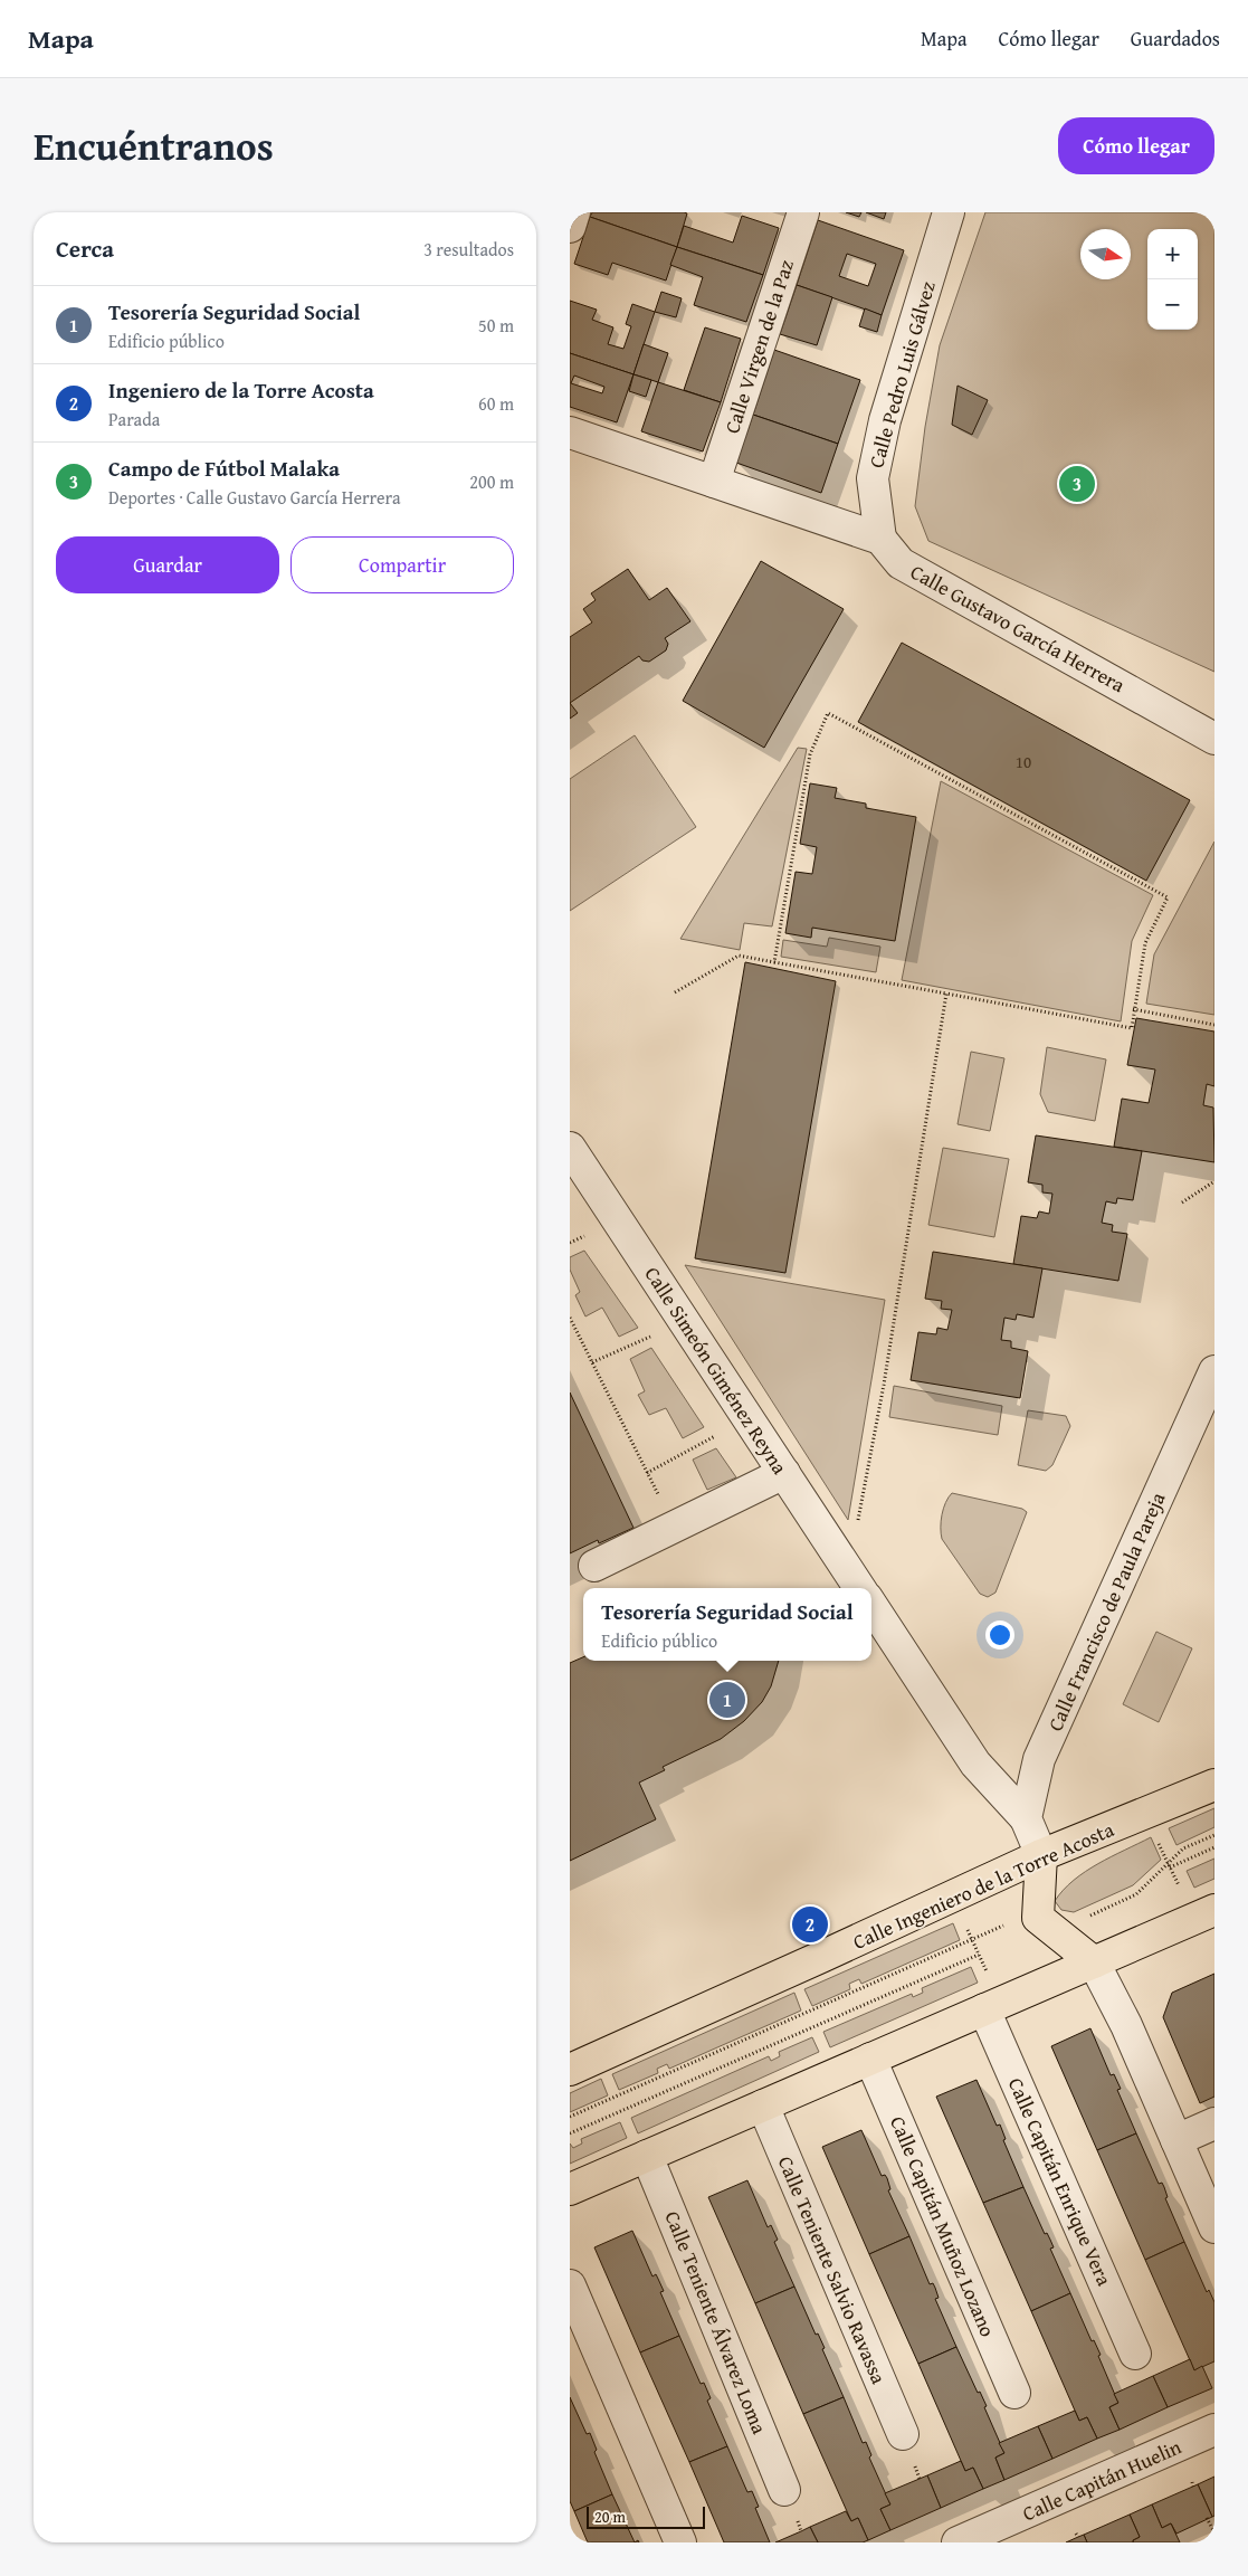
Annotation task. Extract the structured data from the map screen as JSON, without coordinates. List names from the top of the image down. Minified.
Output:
{"streets":{"main road":["Calle Ingeniero de la Torre Acosta"],"street":["Calle Virgen de la Paz","Calle Pedro Luis Gálvez","Calle Gustavo García Herrera","Calle Simeón Giménez Reyna","Calle Francisco de Paula Pareja","Calle Capitán Enrique Vera","Calle Capitán Muñoz Lozano","Calle Teniente Salvio Ravassa","Calle Teniente Álvarez Loma","Calle Capitán Huelin"]},"crossings":[["Calle Pedro Luis Gálvez","Calle Gustavo García Herrera"]],"house_numbers":["10"],"scale_bar":"20 m","north":"right","page":{"header":"Mapa","nav":["Mapa","Cómo llegar","Guardados"],"title":"Encuéntranos","buttons":["Cómo llegar",["Guardar","Compartir"]],"heading":["Cerca","3 resultados"],"map_buttons":["+","−"],"list":[{"mark":"1","name":"Tesorería Seguridad Social","note":"Edificio público","value":"50 m"},{"mark":"2","name":"Ingeniero de la Torre Acosta","note":"Parada","value":"60 m"},{"mark":"3","name":"Campo de Fútbol Malaka","note":"Deportes · Calle Gustavo García Herrera","value":"200 m"}],"pins":["3","1","2"],"popup":["Tesorería Seguridad Social","Edificio público"],"scale":"20 m"}}
